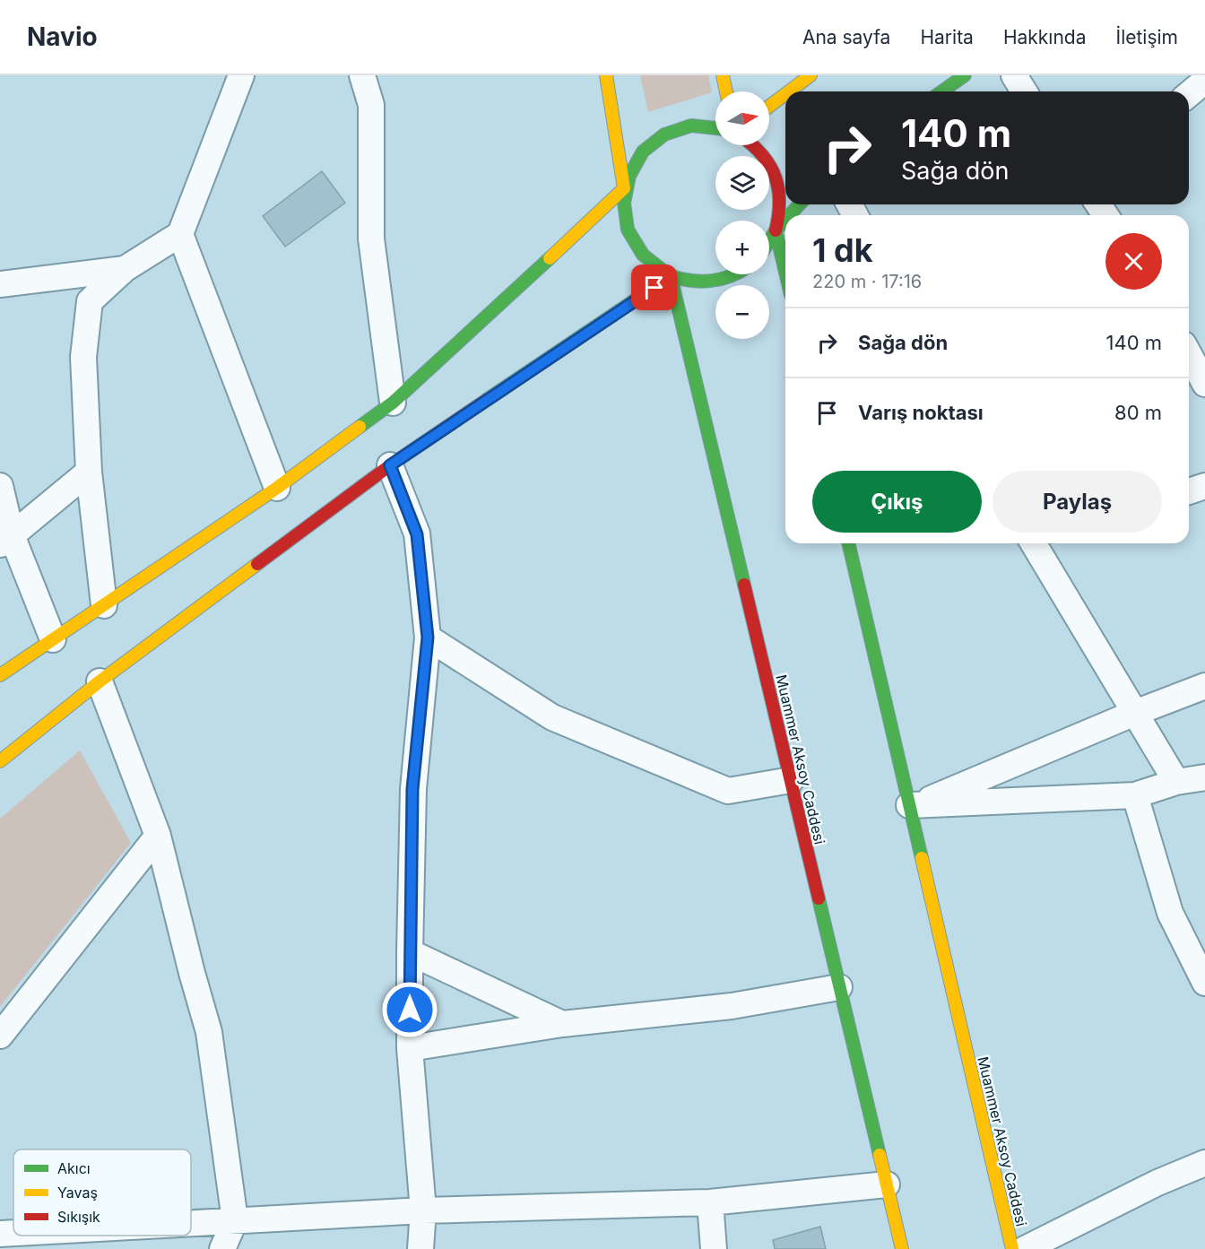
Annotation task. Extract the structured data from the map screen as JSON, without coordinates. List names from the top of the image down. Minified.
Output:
{"streets":{"main road":["Muammer Aksoy Caddesi"]},"legend":["Akıcı","Yavaş","Sıkışık"],"north":"right","page":{"header":"Navio","nav":["Ana sayfa","Harita","Hakkında","İletişim"],"map_buttons":["+","−"],"turn":["140 m","Sağa dön"],"heading":["1 dk","220 m · 17:16"],"list":[{"name":"Sağa dön","value":"140 m"},{"name":"Varış noktası","value":"80 m"}],"buttons":["Çıkış","Paylaş"]}}
